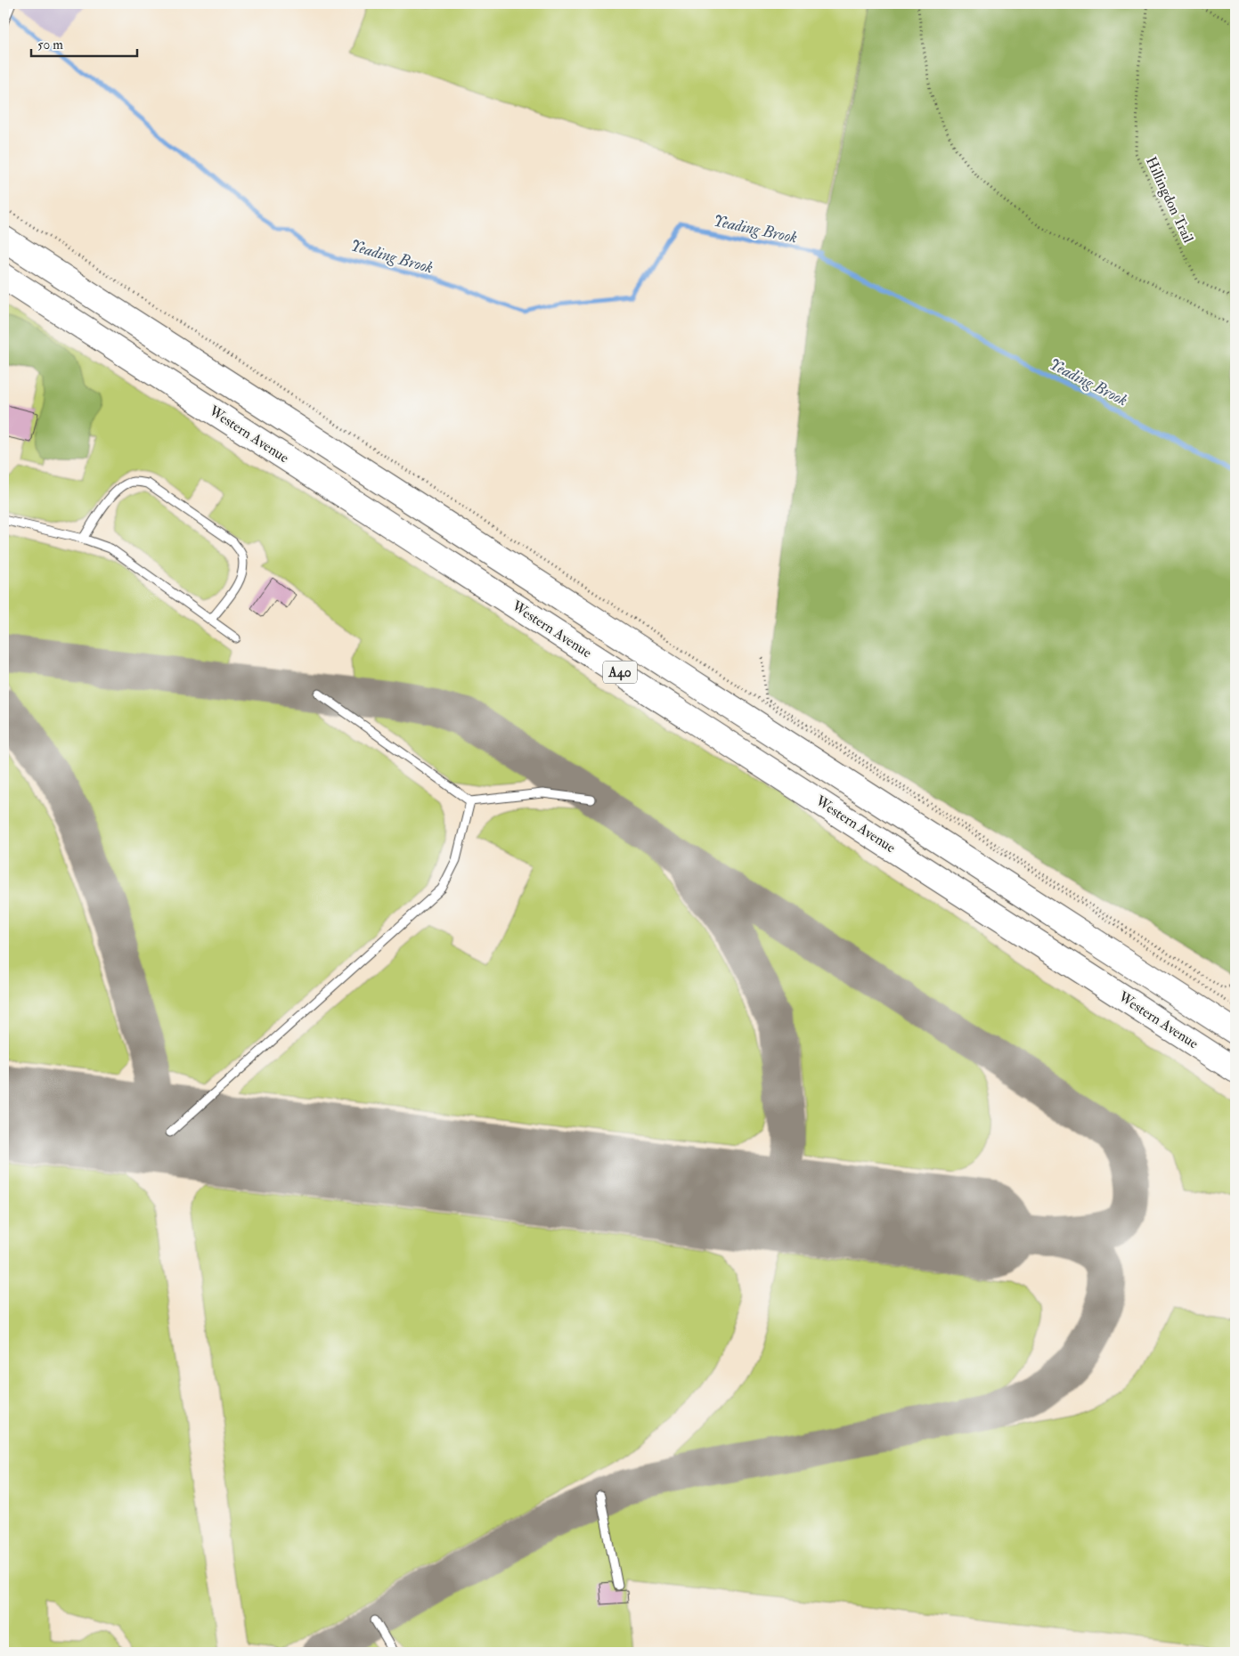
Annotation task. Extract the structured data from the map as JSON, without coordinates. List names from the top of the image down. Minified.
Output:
{"streets":{"highway":["Western Avenue","A40"],"path":["Hillingdon Trail"]},"water":["Yeading Brook"],"scale_bar":"50 m"}
